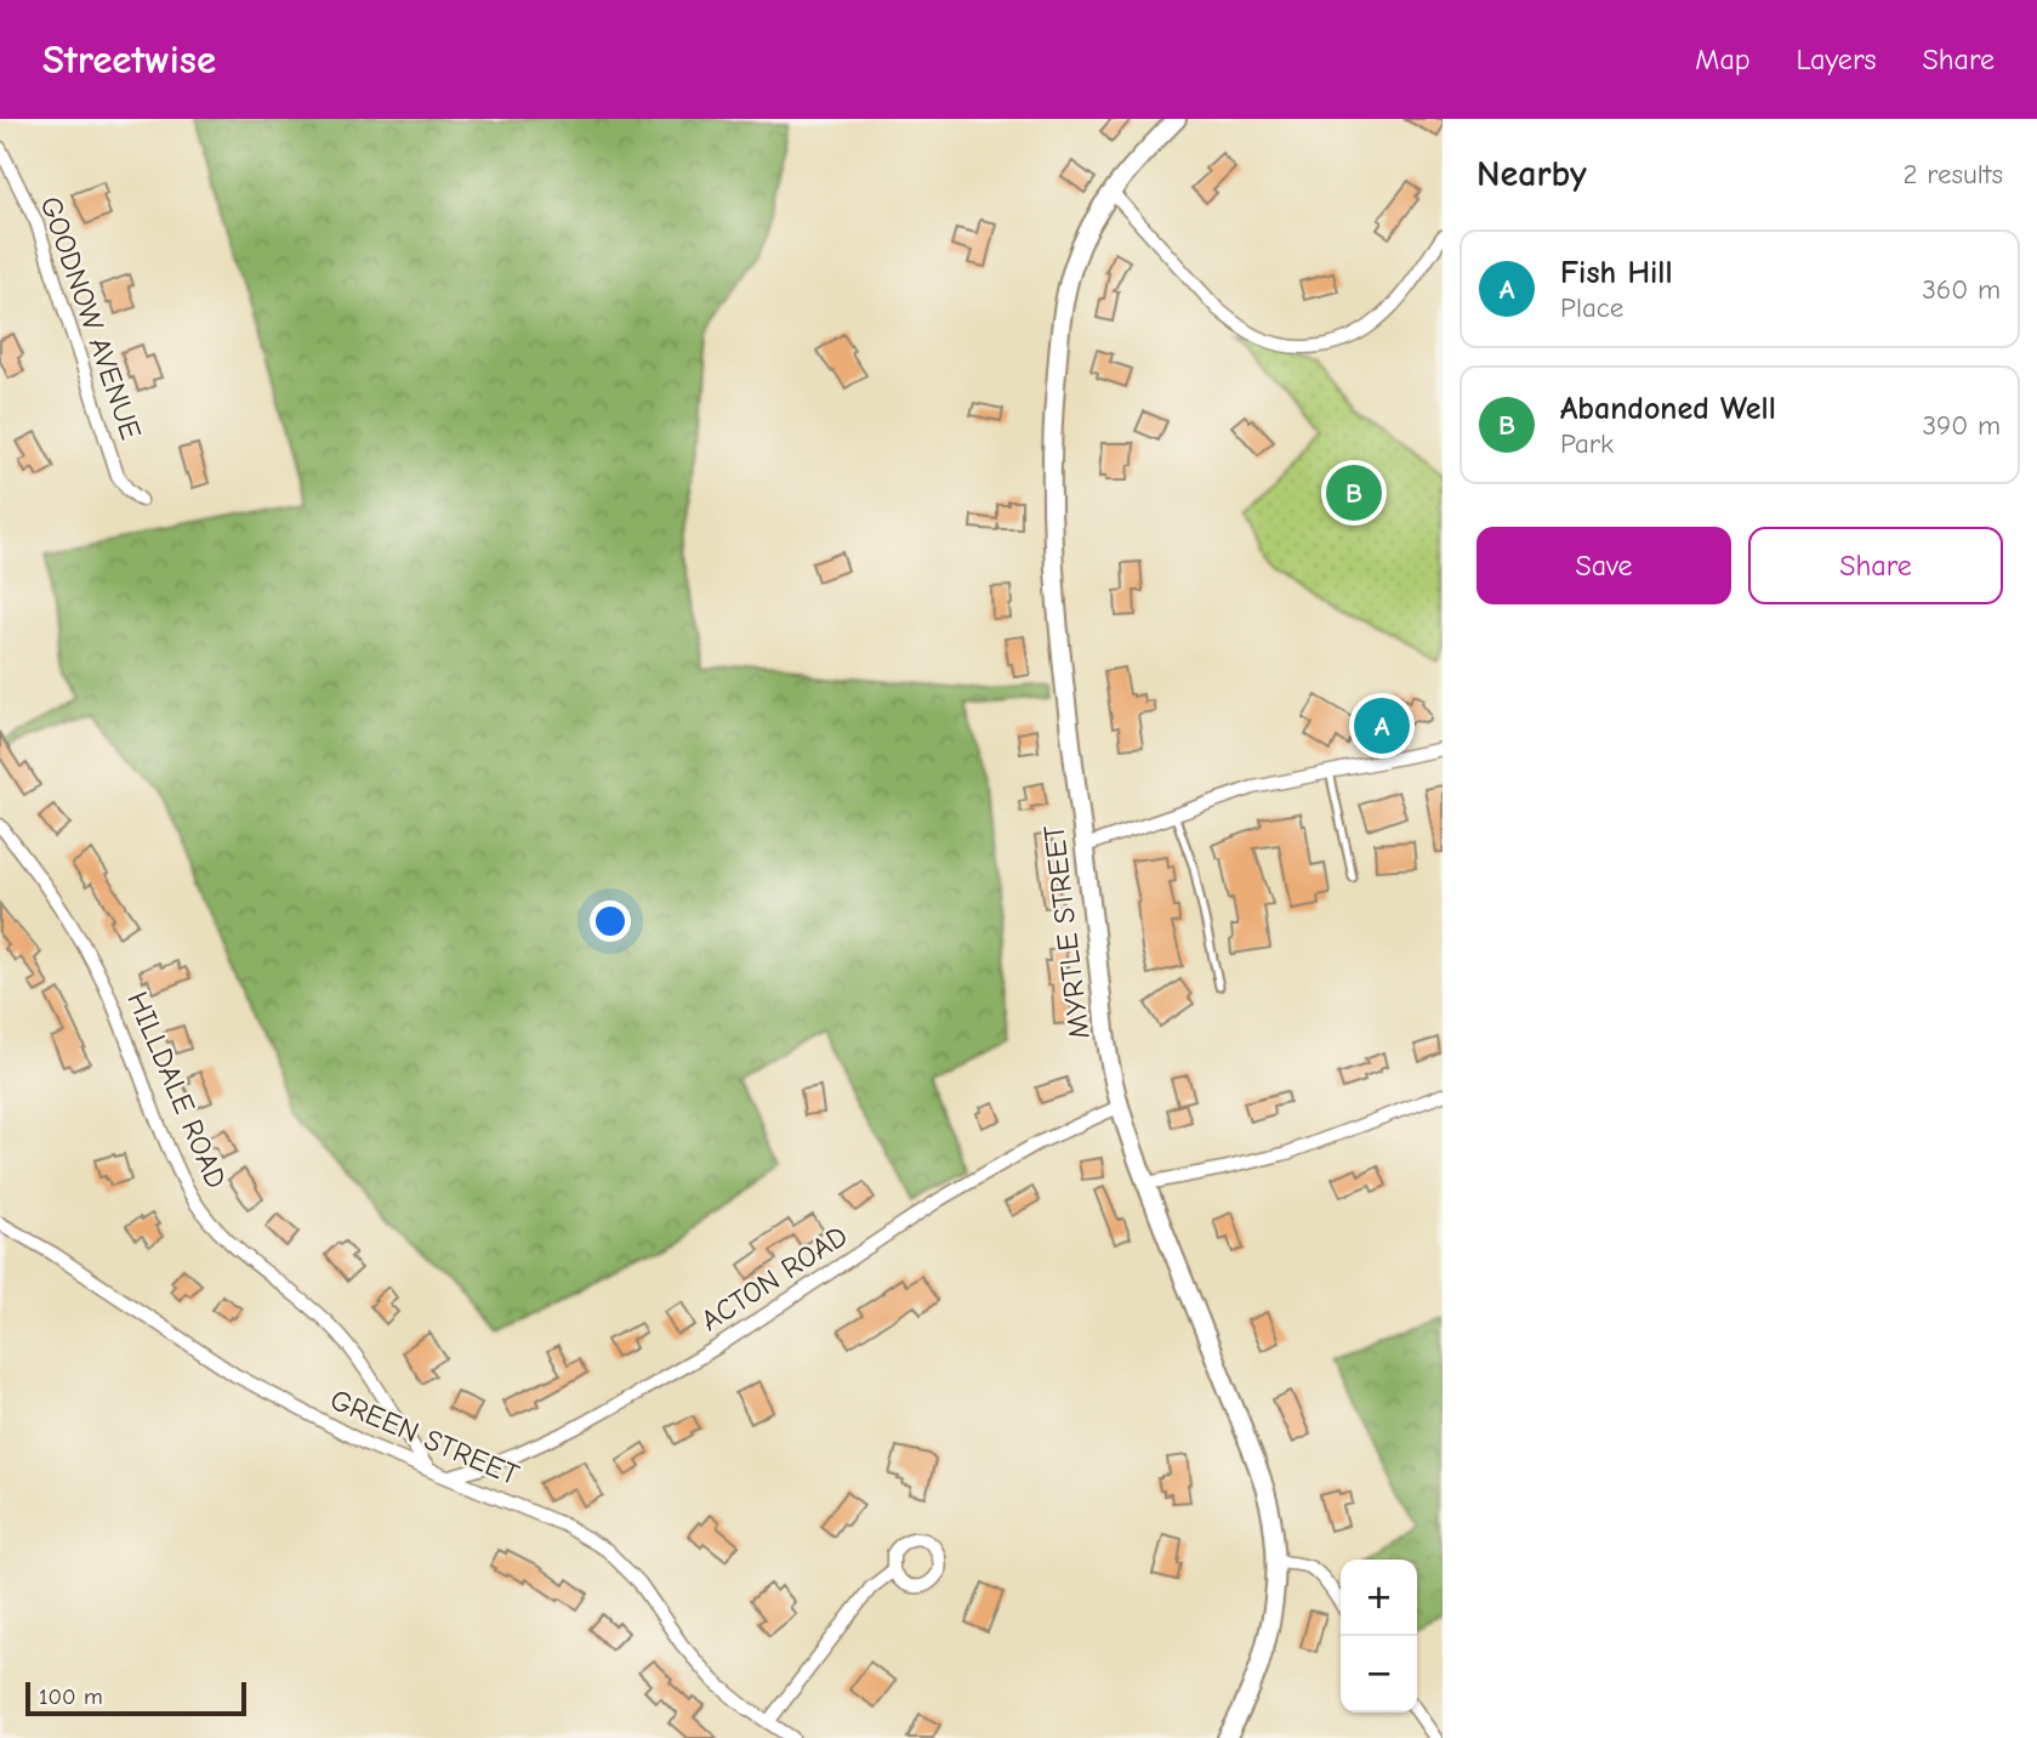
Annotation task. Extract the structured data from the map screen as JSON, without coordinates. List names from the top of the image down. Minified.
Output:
{"streets":{"street":["GOODNOW AVENUE","MYRTLE STREET","HILLDALE ROAD","ACTON ROAD","GREEN STREET"]},"crossings":[["MYRTLE STREET","ACTON ROAD"],["HILLDALE ROAD","GREEN STREET"],["ACTON ROAD","GREEN STREET"]],"scale_bar":"100 m","page":{"header":"Streetwise","nav":["Map","Layers","Share"],"heading":["Nearby","2 results"],"list":[{"mark":"A","name":"Fish Hill","note":"Place","value":"360 m"},{"mark":"B","name":"Abandoned Well","note":"Park","value":"390 m"}],"pins":["B","A"],"buttons":["Save","Share"],"map_buttons":["+","−"],"scale":"100 m"}}
